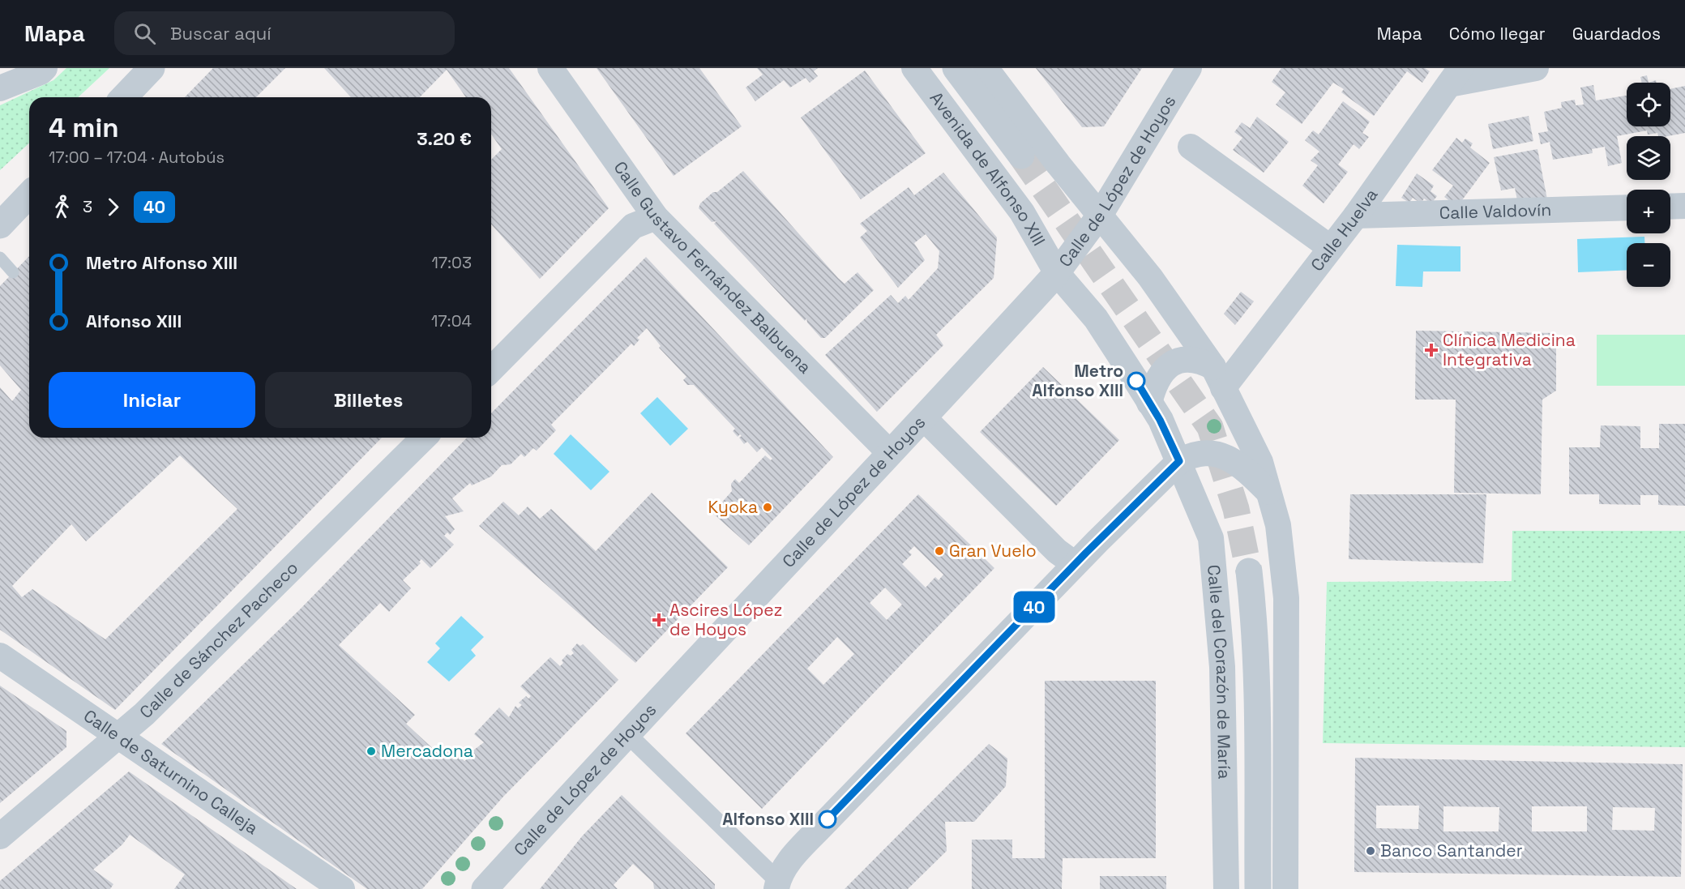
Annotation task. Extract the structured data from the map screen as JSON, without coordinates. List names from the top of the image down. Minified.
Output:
{"streets":{"street":["Avenida de Alfonso XIII","Calle de López de Hoyos","Calle Valdovín","Calle Huelva","Calle Gustavo Fernández Balbuena","Calle de Sánchez Pacheco","Calle del Corazón de María","Calle de Saturnino Calleja"]},"crossings":[["Avenida de Alfonso XIII","Calle de López de Hoyos"],["Avenida de Alfonso XIII","Calle del Corazón de María"],["Calle de López de Hoyos","Calle Gustavo Fernández Balbuena"],["Calle de López de Hoyos","Calle del Corazón de María"],["Calle Valdovín","Calle Huelva"],["Calle de Sánchez Pacheco","Calle de Saturnino Calleja"]],"places":{"health":["Clínica Medicina Integrativa","Ascires López de Hoyos"],"other":["Metro Alfonso XIII","Kyoka","Gran Vuelo","Mercadona","Alfonso XIII","Banco Santander"]},"lines":["bus line 40"],"page":{"header":"Mapa","search":"Buscar aquí","nav":["Mapa","Cómo llegar","Guardados"],"on_map":"40","map_buttons":["+","−"],"heading":["4 min","17:00 – 17:04 · Autobús","3.20 €"],"legs":["3","40"],"list":[{"name":"Metro Alfonso XIII","value":"17:03"},{"name":"Alfonso XIII","value":"17:04"}],"buttons":["Iniciar","Billetes"]}}
